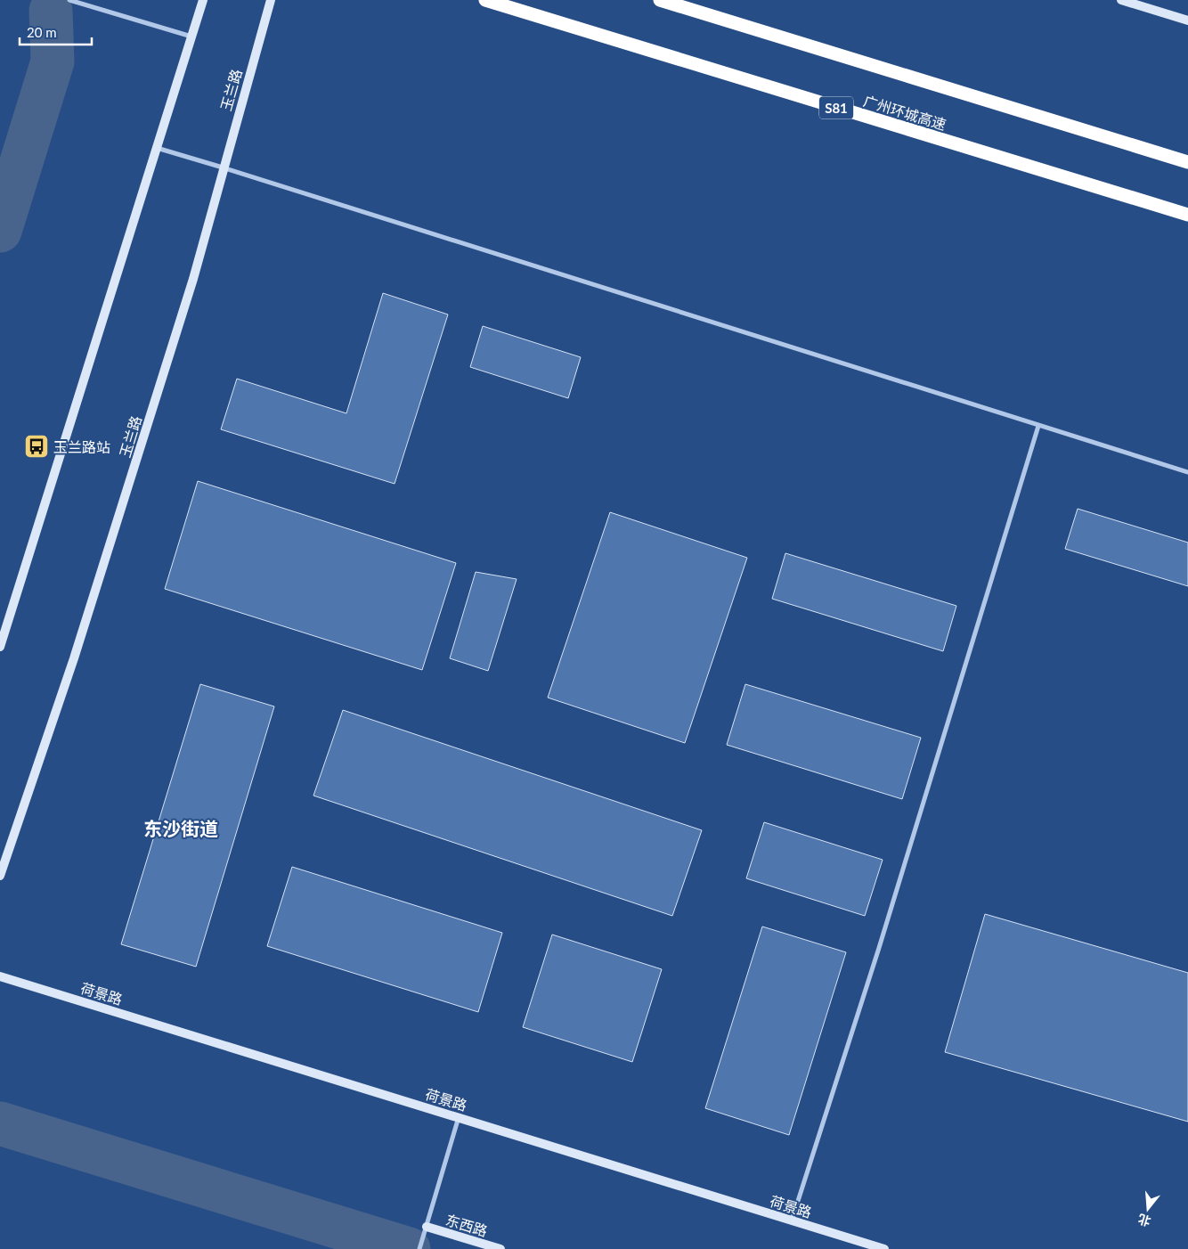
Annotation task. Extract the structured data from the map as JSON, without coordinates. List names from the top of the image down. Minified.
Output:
{"streets":{"highway":["S81","广州环城高速"],"street":["玉兰路","荷景路","东西路"]},"districts":["东沙街道"],"places":{"bus stop":["玉兰路站"]},"scale_bar":"20 m","north":"bottom"}
